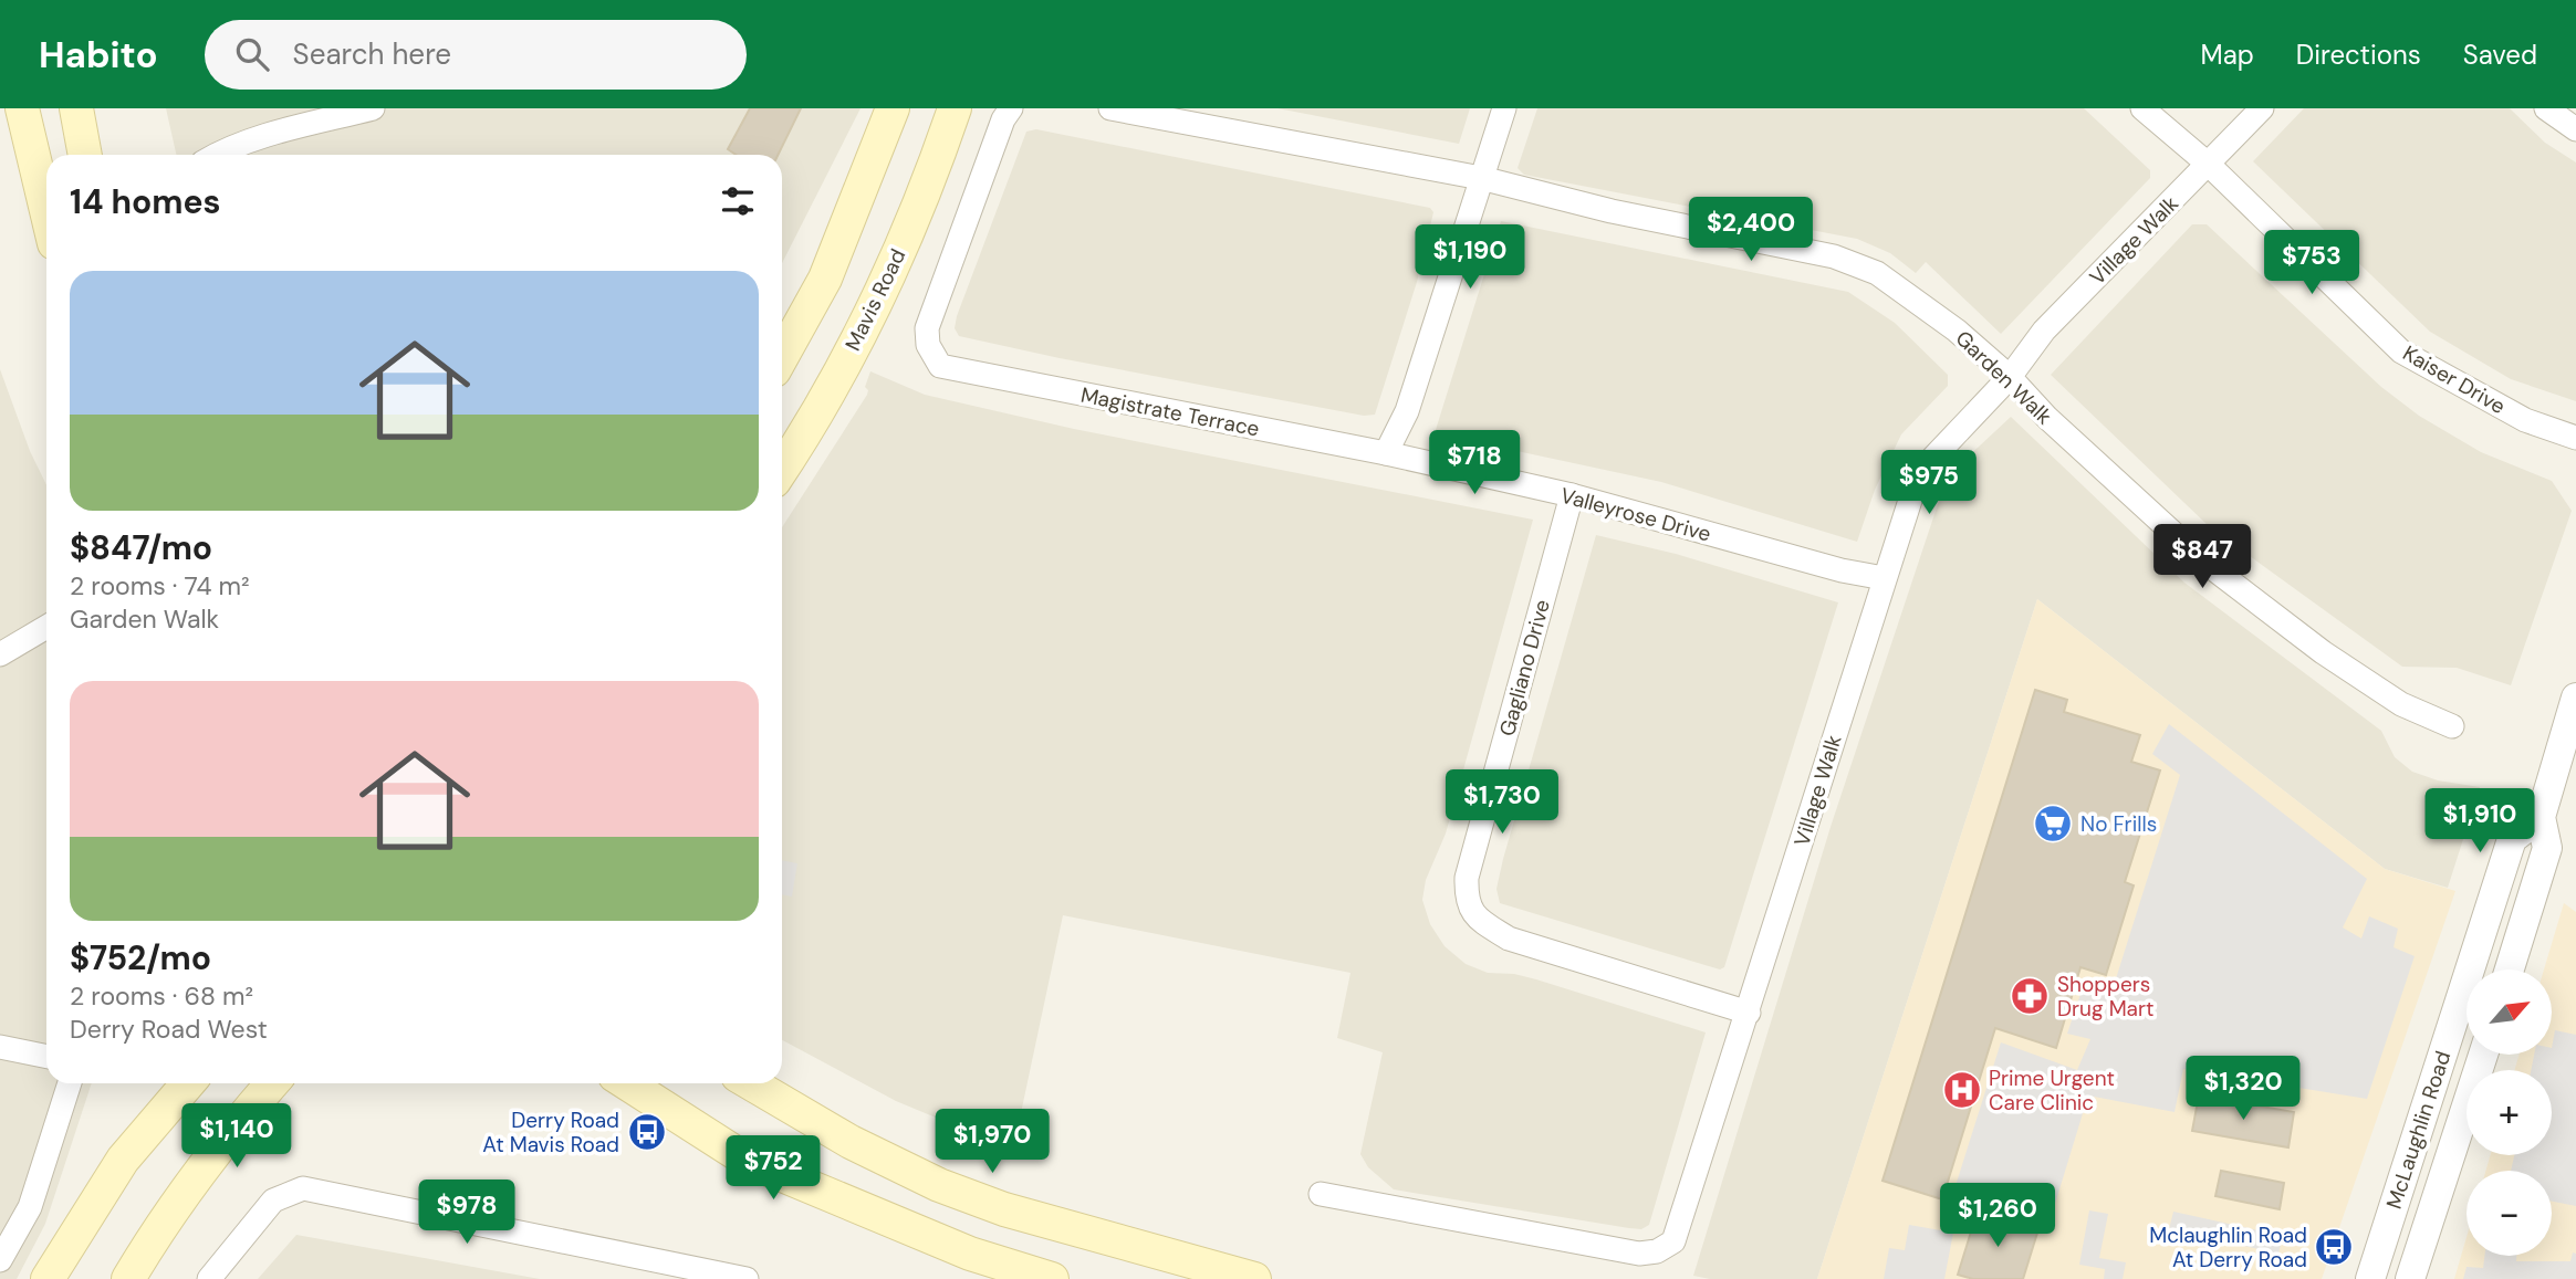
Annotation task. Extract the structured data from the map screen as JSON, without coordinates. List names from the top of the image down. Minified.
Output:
{"streets":{"main road":["Mavis Road"],"street":["Village Walk","Garden Walk","Kaiser Drive","Magistrate Terrace","Valleyrose Drive","Gagliano Drive","McLaughlin Road"]},"crossings":[["Village Walk","Garden Walk"],["Village Walk","Kaiser Drive"],["Village Walk","Valleyrose Drive"],["Village Walk","Gagliano Drive"],["Magistrate Terrace","Valleyrose Drive"],["Valleyrose Drive","Gagliano Drive"]],"places":{"supermarket":["No Frills"],"pharmacy":["Shoppers Drug Mart"],"hospital":["Prime Urgent Care Clinic"],"bus stop":["Derry Road At Mavis Road","Mclaughlin Road At Derry Road"]},"north":"top right","page":{"header":"Habito","search":"Search here","nav":["Map","Directions","Saved"],"heading":"14 homes","price":["$2,400","$1,190","$753","$718","$975","$847","$1,730","$1,910","$1,320","$1,140","$1,970","$752","$978","$1,260"],"list":[{"name":"$847/mo","note":"2 rooms · 74 m² · Garden Walk"},{"name":"$752/mo","note":"2 rooms · 68 m² · Derry Road West"}],"map_buttons":["+","−"]}}
